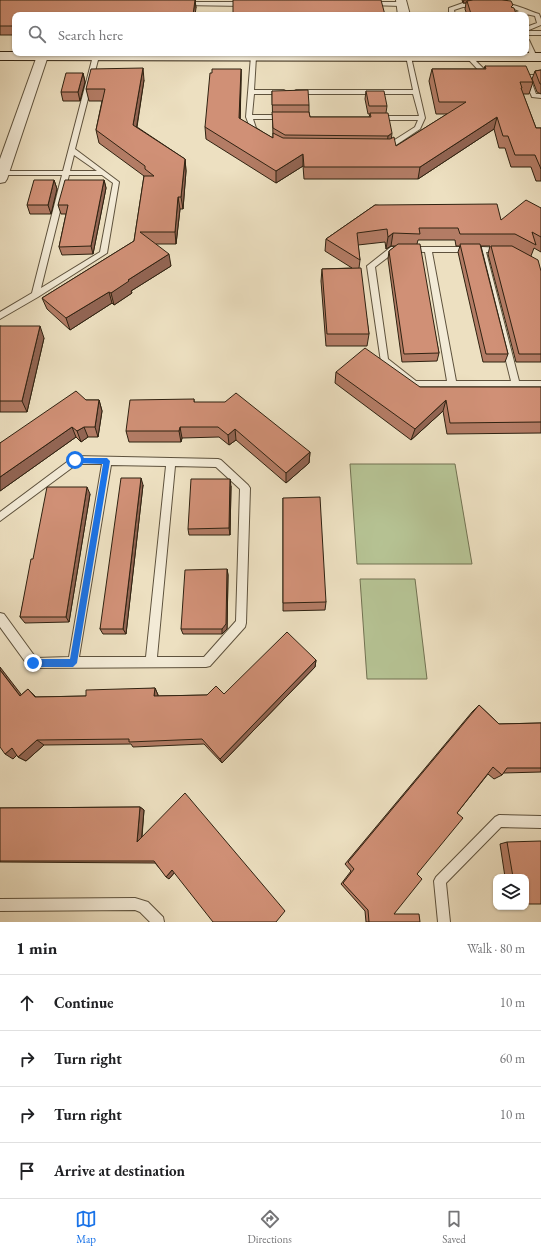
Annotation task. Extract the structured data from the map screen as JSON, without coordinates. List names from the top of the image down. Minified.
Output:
{"page":{"search":"Search here","heading":["1 min","Walk · 80 m"],"list":[["Continue","10 m"],["Turn right","60 m"],["Turn right","10 m"],"Arrive at destination"],"nav":["Map","Directions","Saved"]}}
